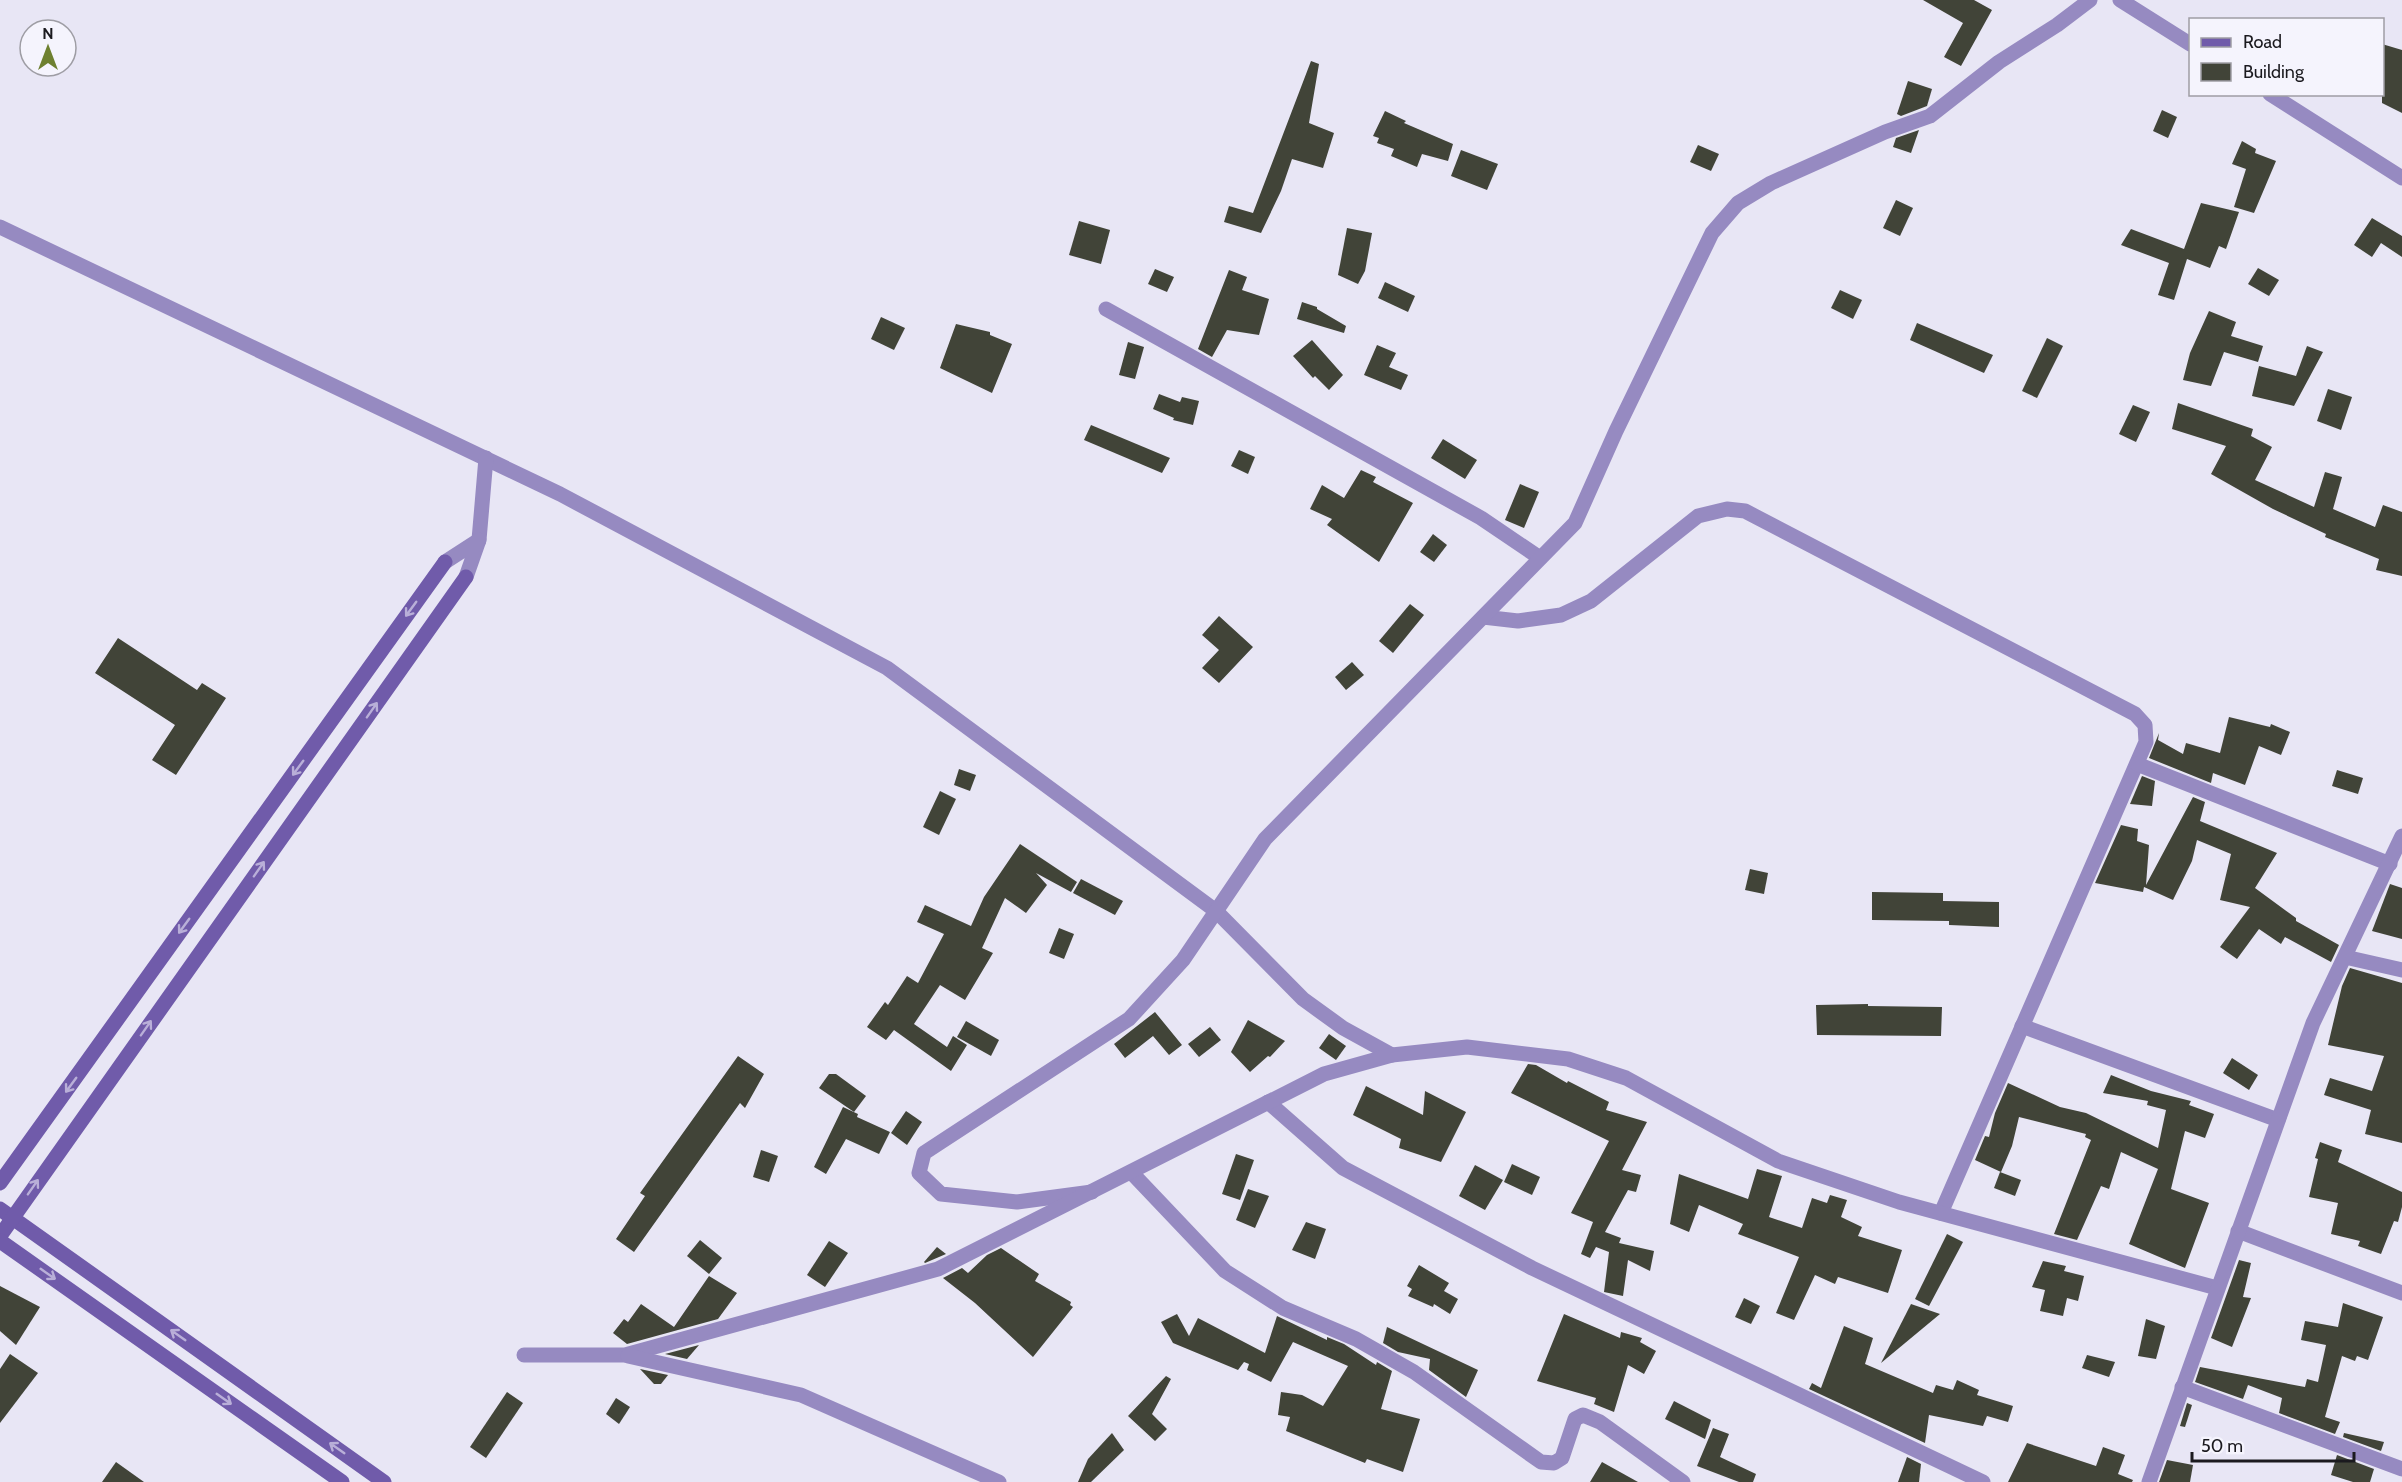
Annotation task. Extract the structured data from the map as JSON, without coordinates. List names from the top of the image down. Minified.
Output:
{"legend":["Road","Building"],"scale_bar":"50 m","north":"top"}
